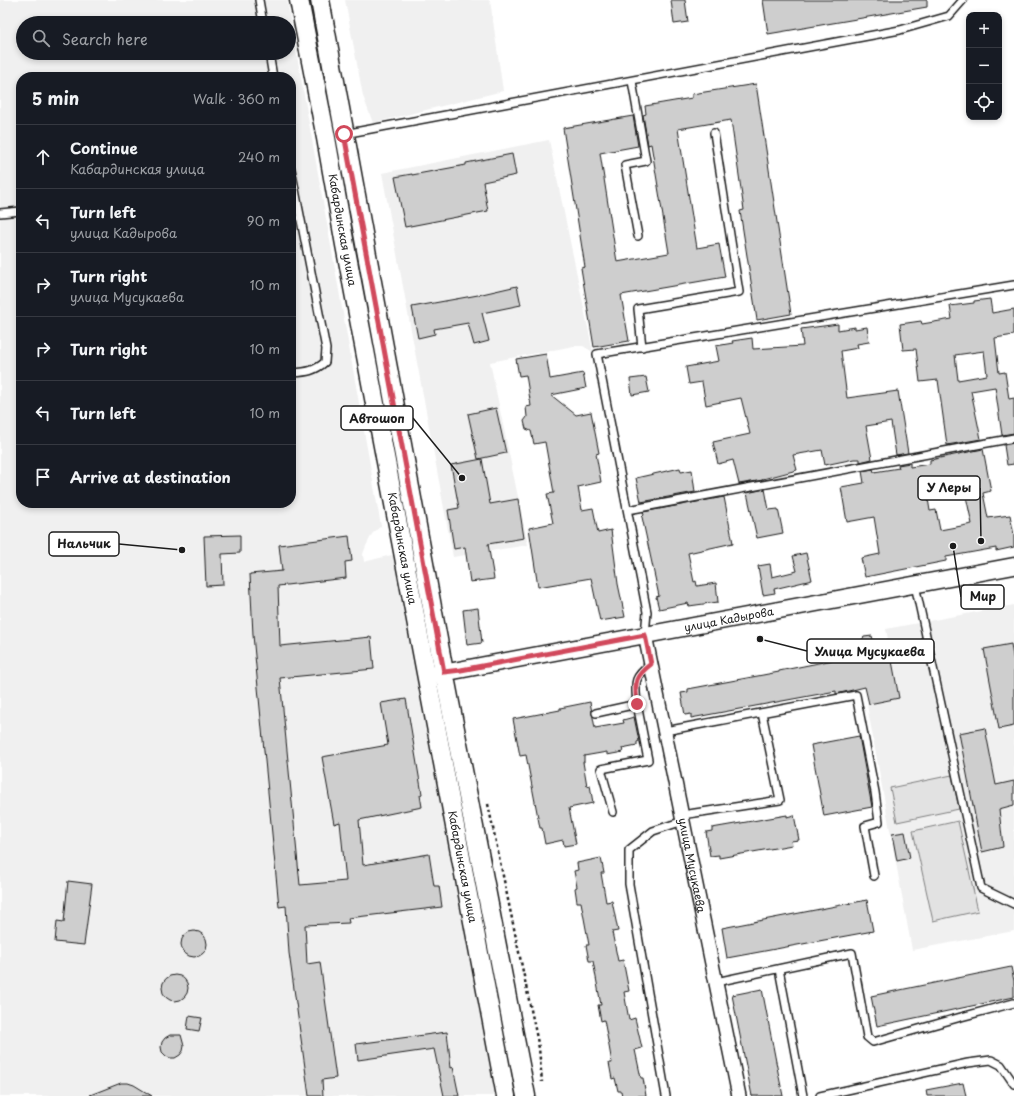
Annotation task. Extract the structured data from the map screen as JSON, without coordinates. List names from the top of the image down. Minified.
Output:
{"streets":{"main road":["Кабардинская улица"],"street":["улица Кадырова","улица Мусукаева"]},"crossings":[["Кабардинская улица","улица Кадырова"],["улица Кадырова","улица Мусукаева"]],"places":["Автошоп","У Леры","Мир","Нальчик","Улица Мусукаева"],"page":{"map_buttons":["+","−"],"search":"Search here","heading":["5 min","Walk · 360 m"],"list":[["Continue","Кабардинская улица","240 m"],["Turn left","улица Кадырова","90 m"],["Turn right","улица Мусукаева","10 m"],["Turn right","10 m"],["Turn left","10 m"],"Arrive at destination"]}}
